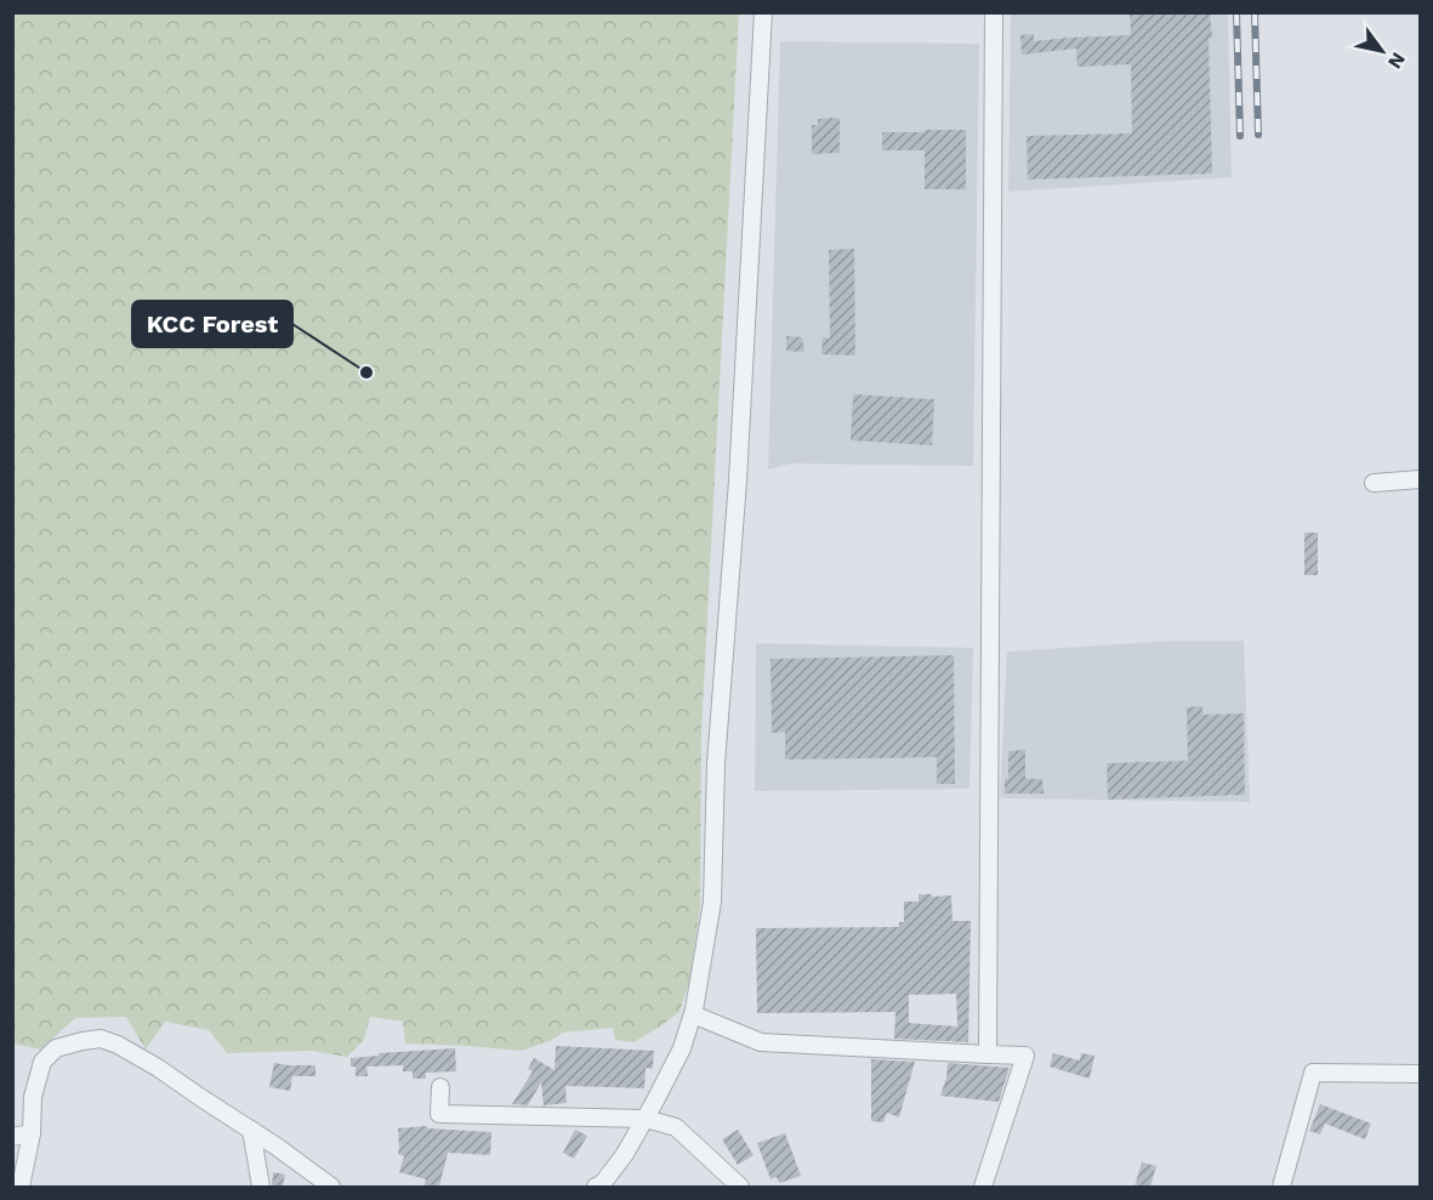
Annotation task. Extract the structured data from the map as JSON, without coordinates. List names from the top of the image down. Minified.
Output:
{"places":["KCC Forest"],"north":"bottom right"}
